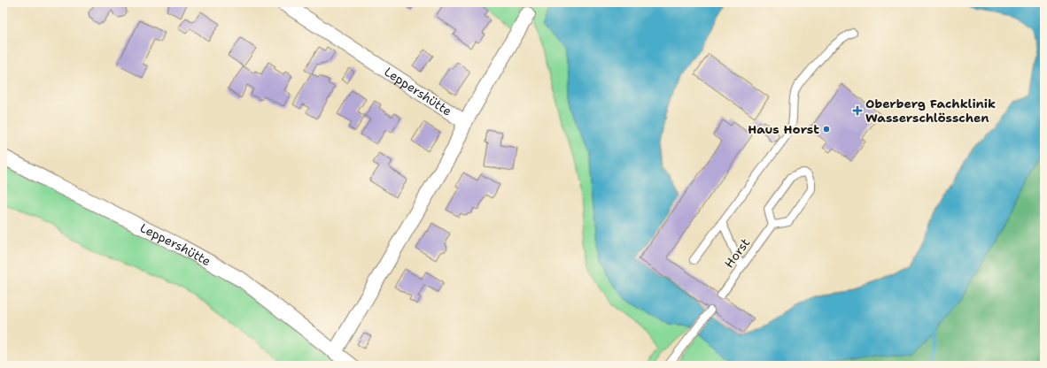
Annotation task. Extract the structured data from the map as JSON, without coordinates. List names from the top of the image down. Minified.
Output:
{"streets":{"street":["Leppershütte"],"lane":["Horst"]},"places":{"health":["Oberberg Fachklinik Wasserschlösschen"],"other":["Haus Horst"]}}
